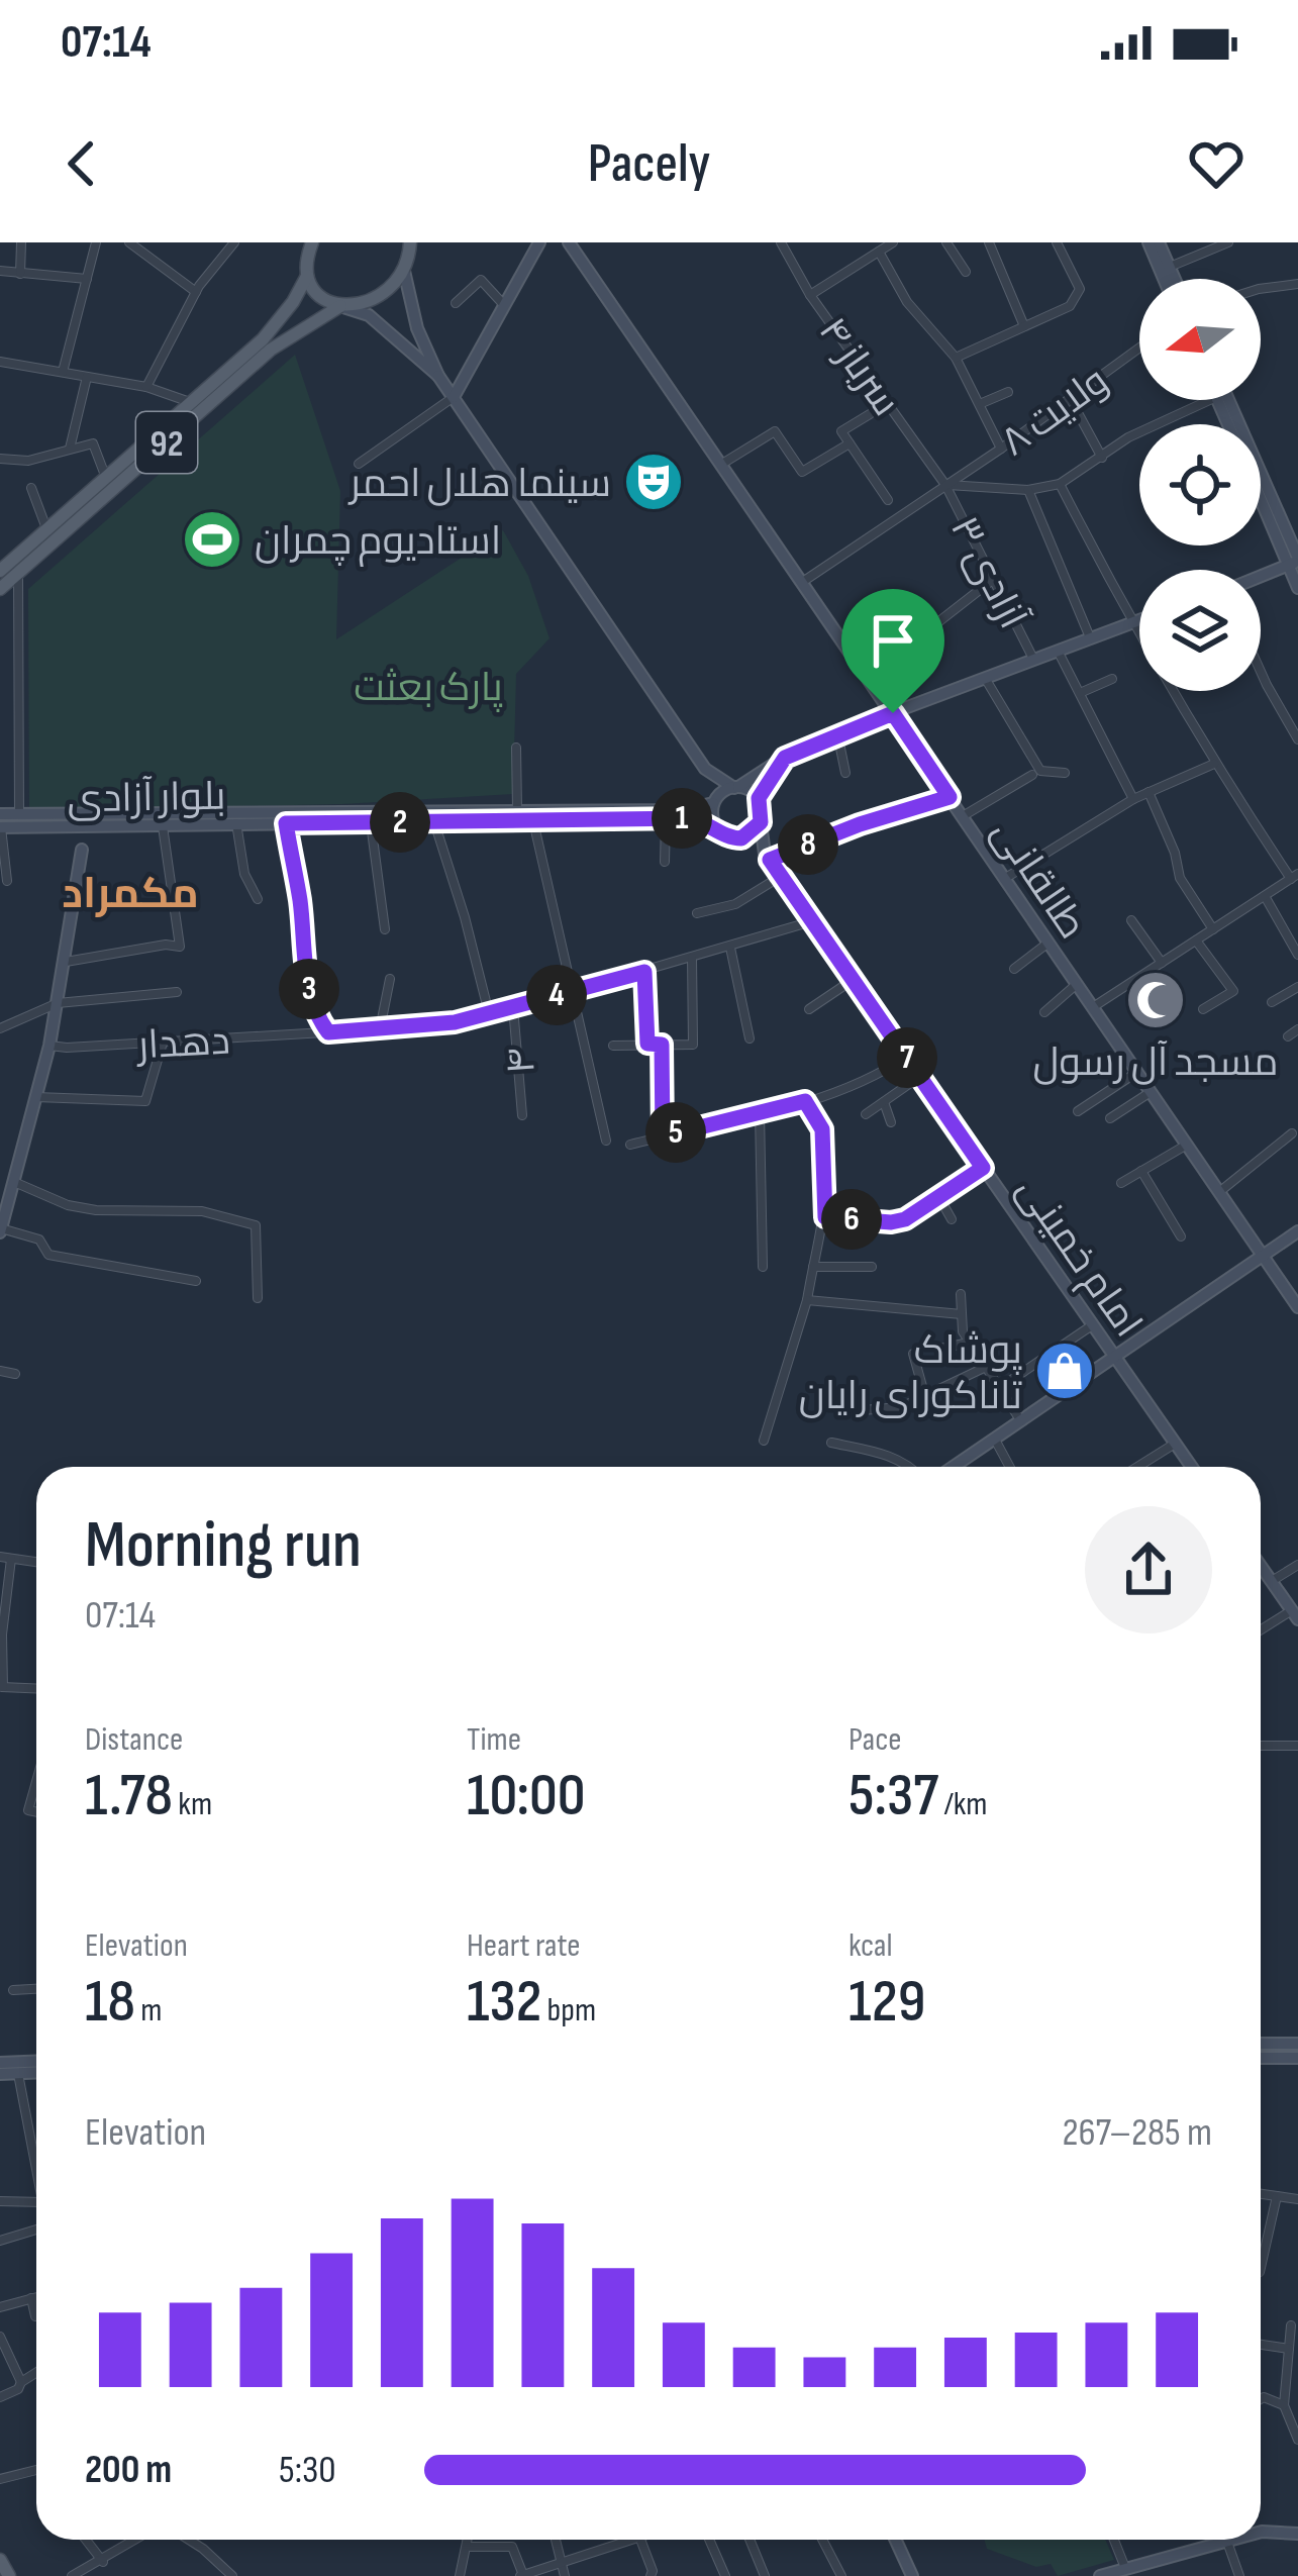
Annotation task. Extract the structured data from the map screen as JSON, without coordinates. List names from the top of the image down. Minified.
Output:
{"streets":{"main road":["92","بلوار آزادی","طالقانی","امام خمینی"],"street":["سرباز ۴","ولایت ۸","آزادی ۳","دهدار","۴"]},"crossings":[["سرباز ۴","ولایت ۸"],["سرباز ۴","آزادی ۳"],["ولایت ۸","آزادی ۳"],["ولایت ۸","طالقانی"],["بلوار آزادی","امام خمینی"],["دهدار","۴"],["دهدار","امام خمینی"]],"districts":["مکمراد"],"parks":["پارک بعثت"],"places":{"theatre":["سینما هلال احمر"],"sports":["استادیوم چمران"],"mosque":["مسجد آل رسول"],"shop":["پوشاک تاناکورای رایان"]},"north":"left","page":{"status":"07:14","header":"Pacely","pins":["1","2","8","3","4","7","5","6"],"heading":["Morning run","07:14"],"stats":[["Distance","1.78 km"],["Time","10:00"],["Pace","5:37 /km"],["Elevation","18 m"],["Heart rate","132 bpm"],["kcal","129"]],"chart":["Elevation","267–285 m"],"list":[{"name":"200 m","note":"5:30"}]}}
